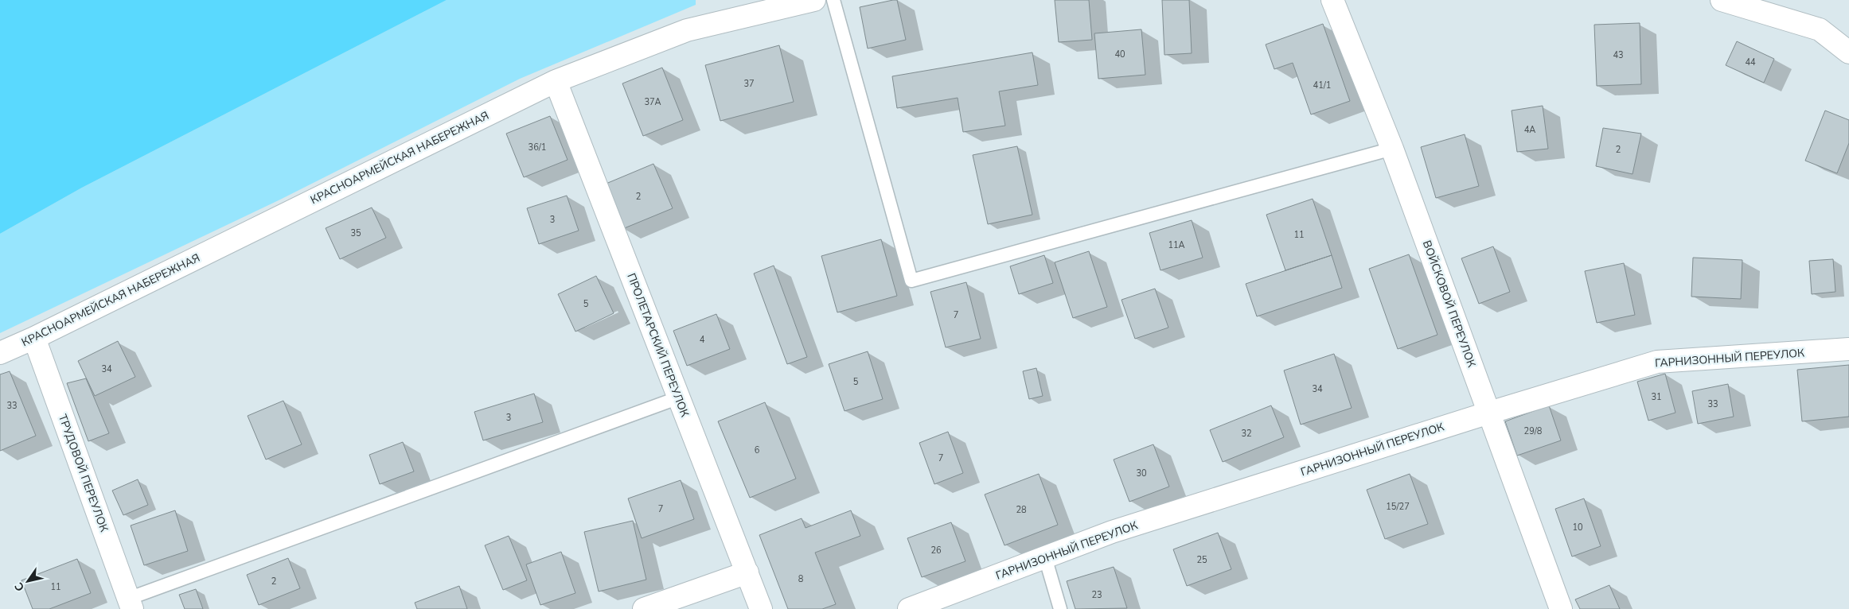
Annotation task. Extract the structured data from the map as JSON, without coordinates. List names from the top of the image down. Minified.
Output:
{"streets":{"street":["КРАСНОАРМЕЙСКАЯ НАБЕРЕЖНАЯ","ВОЙСКОВОЙ ПЕРЕУЛОК","ПРОЛЕТАРСКИЙ ПЕРЕУЛОК","ГАРНИЗОННЫЙ ПЕРЕУЛОК","ТРУДОВОЙ ПЕРЕУЛОК"]},"crossings":[["КРАСНОАРМЕЙСКАЯ НАБЕРЕЖНАЯ","ПРОЛЕТАРСКИЙ ПЕРЕУЛОК"],["КРАСНОАРМЕЙСКАЯ НАБЕРЕЖНАЯ","ТРУДОВОЙ ПЕРЕУЛОК"],["ВОЙСКОВОЙ ПЕРЕУЛОК","ГАРНИЗОННЫЙ ПЕРЕУЛОК"]],"house_numbers":["40","43","44","37","41/1","37А","4А","36/1","2","2","3","35","11","11А","5","7","4","34","5","34","31","33","33","3","29/8","32","6","7","30","15/27","7","28","10","26","25","8","2","11","23"],"north":"bottom left"}
